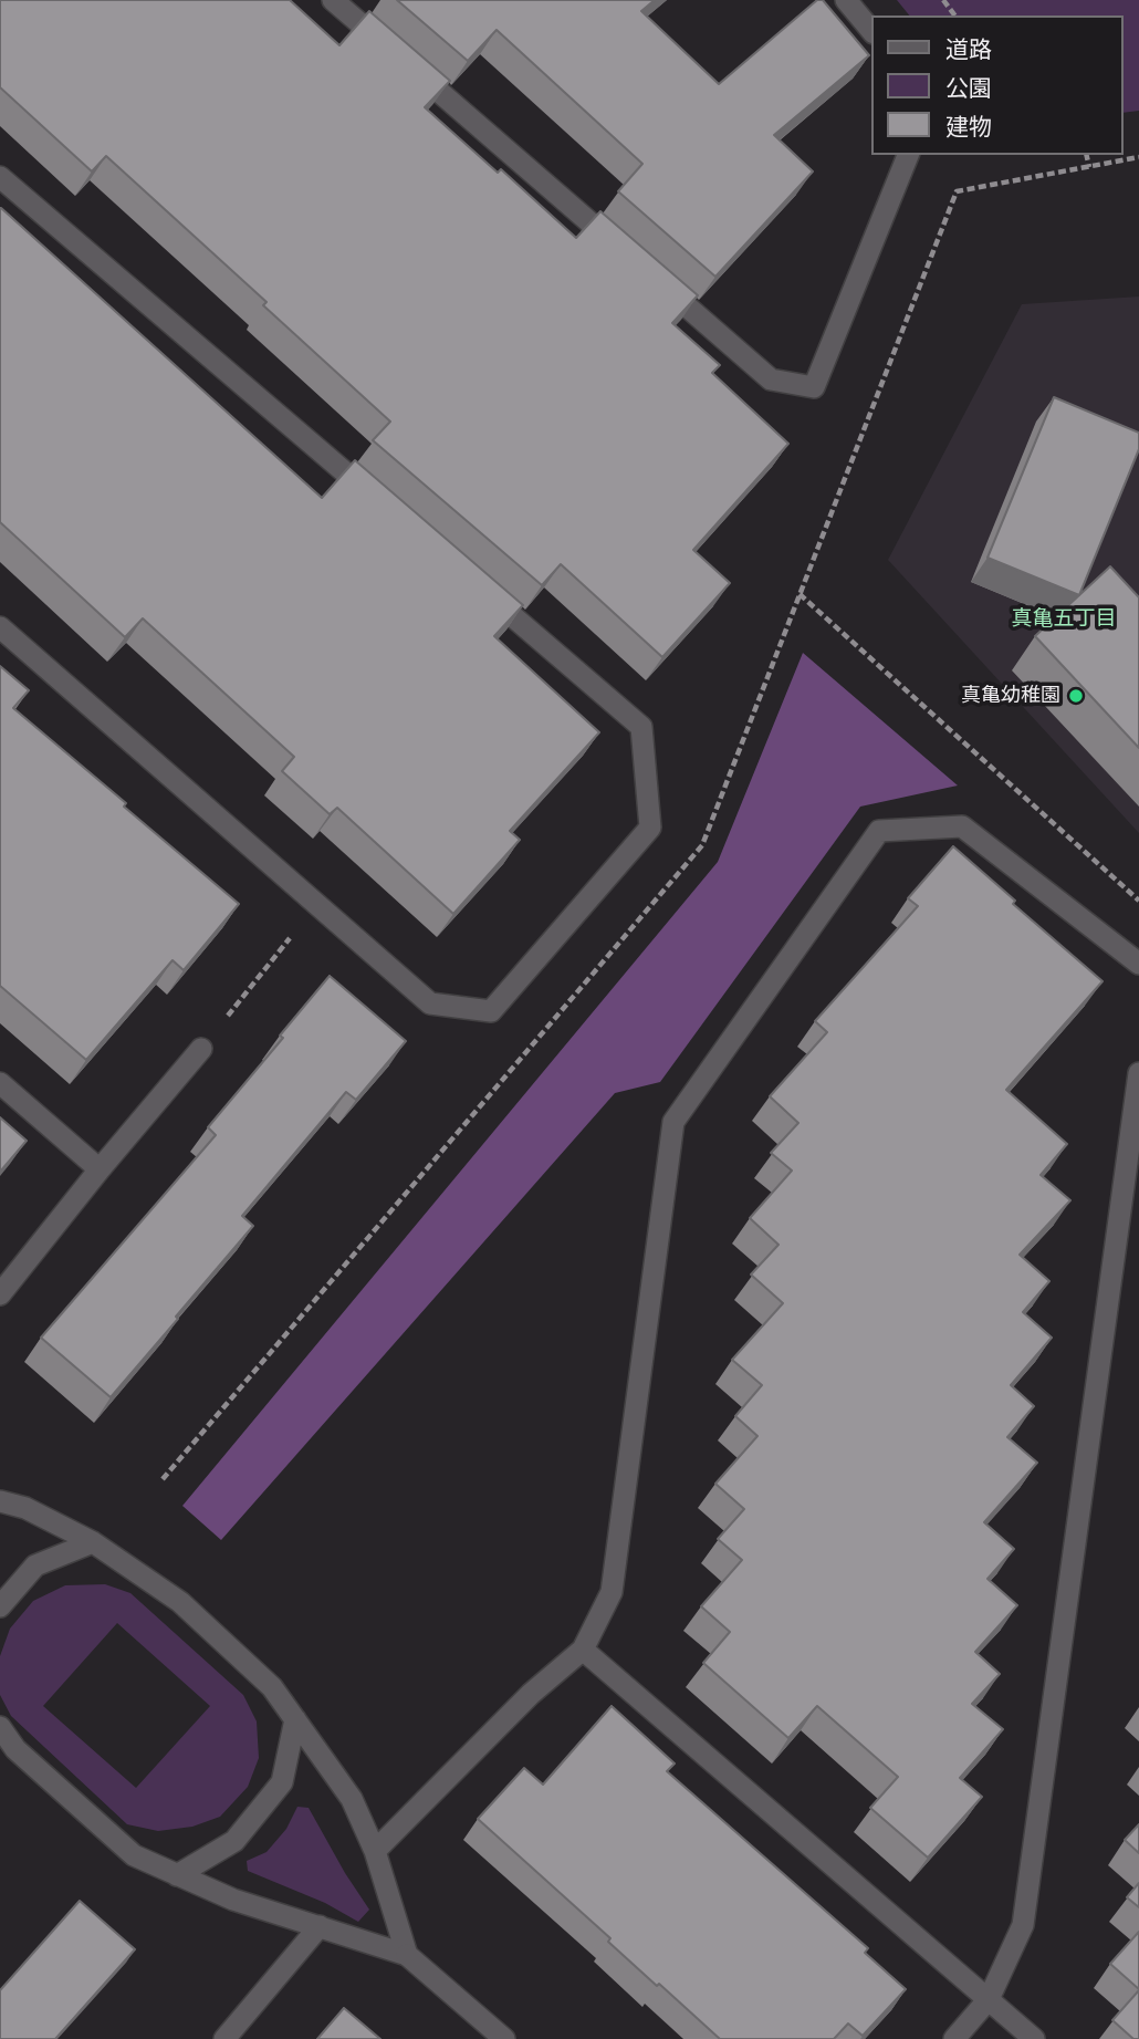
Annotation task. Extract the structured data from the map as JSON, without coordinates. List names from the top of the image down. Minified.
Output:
{"districts":["真亀五丁目"],"places":["真亀幼稚園"],"legend":["道路","公園","建物"]}
